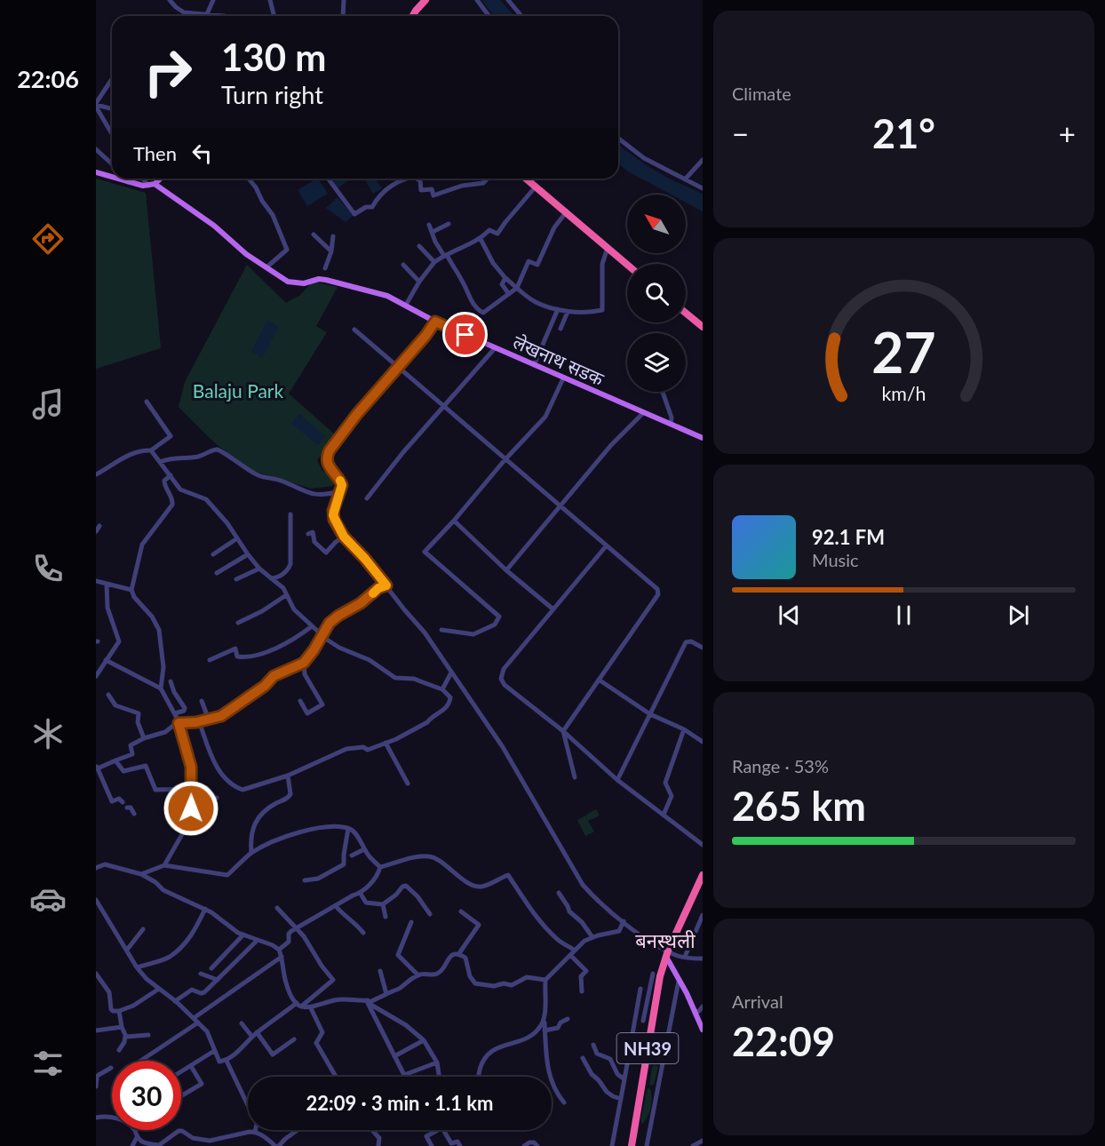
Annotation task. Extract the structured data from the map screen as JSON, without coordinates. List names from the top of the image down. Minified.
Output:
{"streets":{"highway":["NH39"],"main road":["लेखनाथ सडक"]},"districts":["बनस्थली"],"parks":["Balaju Park"],"north":"top left","page":{"tabs":"22:06","tile":["Climate",["Range · 53%","265 km"],["Arrival","22:09"]],"turn":["130 m","Turn right"],"heat":["−","21°","+"],"then":"Then","song":["92.1 FM","Music"],"limit":"30","trip":"22:09 · 3 min · 1.1 km","gauge":["27","km/h"]}}
